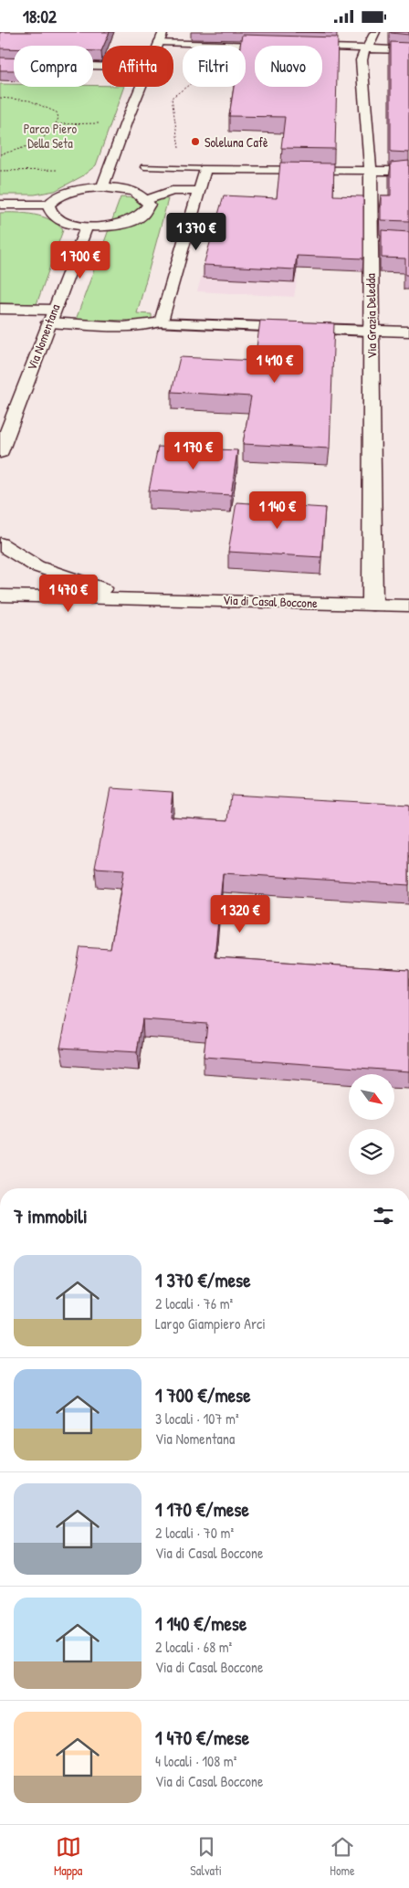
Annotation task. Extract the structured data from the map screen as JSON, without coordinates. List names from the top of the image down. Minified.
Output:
{"streets":{"street":["Via Grazia Deledda","Via Nomentana","Via di Casal Boccone"]},"crossings":[["Via Grazia Deledda","Via di Casal Boccone"]],"parks":["Parco Piero Della Seta"],"places":["Soleluna Cafè"],"north":"bottom right","page":{"status":"18:02","chip":["Compra","Affitta","Filtri","Nuovo"],"price":["1 370 €","1 700 €","1 410 €","1 170 €","1 140 €","1 470 €","1 320 €"],"heading":"7 immobili","list":[{"name":"1 370 €/mese","note":"2 locali · 76 m² · Largo Giampiero Arci"},{"name":"1 700 €/mese","note":"3 locali · 107 m² · Via Nomentana"},{"name":"1 170 €/mese","note":"2 locali · 70 m² · Via di Casal Boccone"},{"name":"1 140 €/mese","note":"2 locali · 68 m² · Via di Casal Boccone"},{"name":"1 470 €/mese","note":"4 locali · 108 m² · Via di Casal Boccone"}],"tabs":["Mappa","Salvati","Home"]}}
